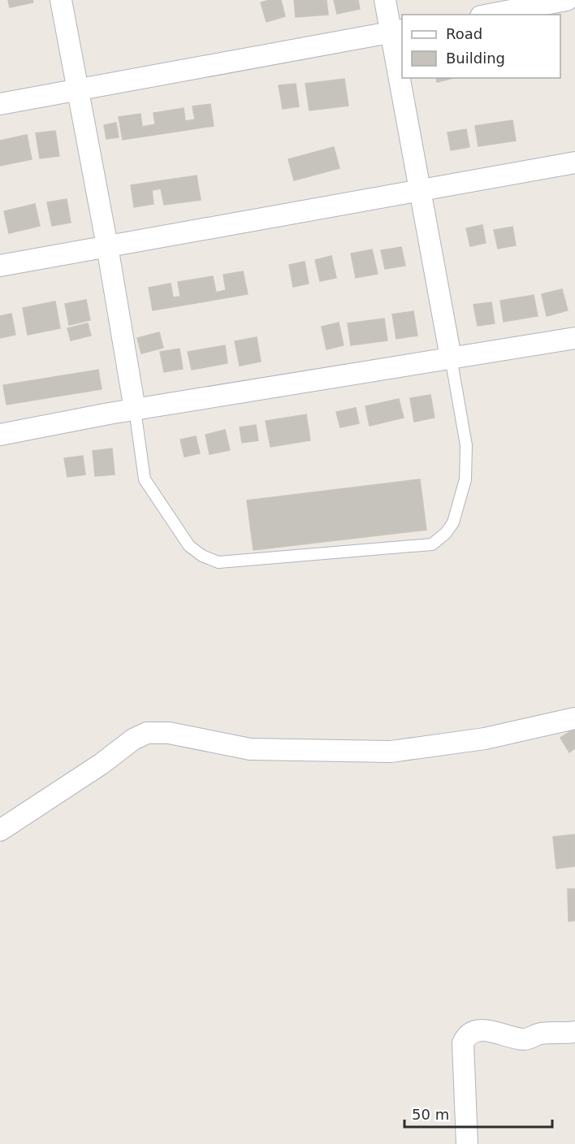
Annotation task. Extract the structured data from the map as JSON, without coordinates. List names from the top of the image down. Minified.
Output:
{"legend":["Road","Building"],"scale_bar":"50 m"}
